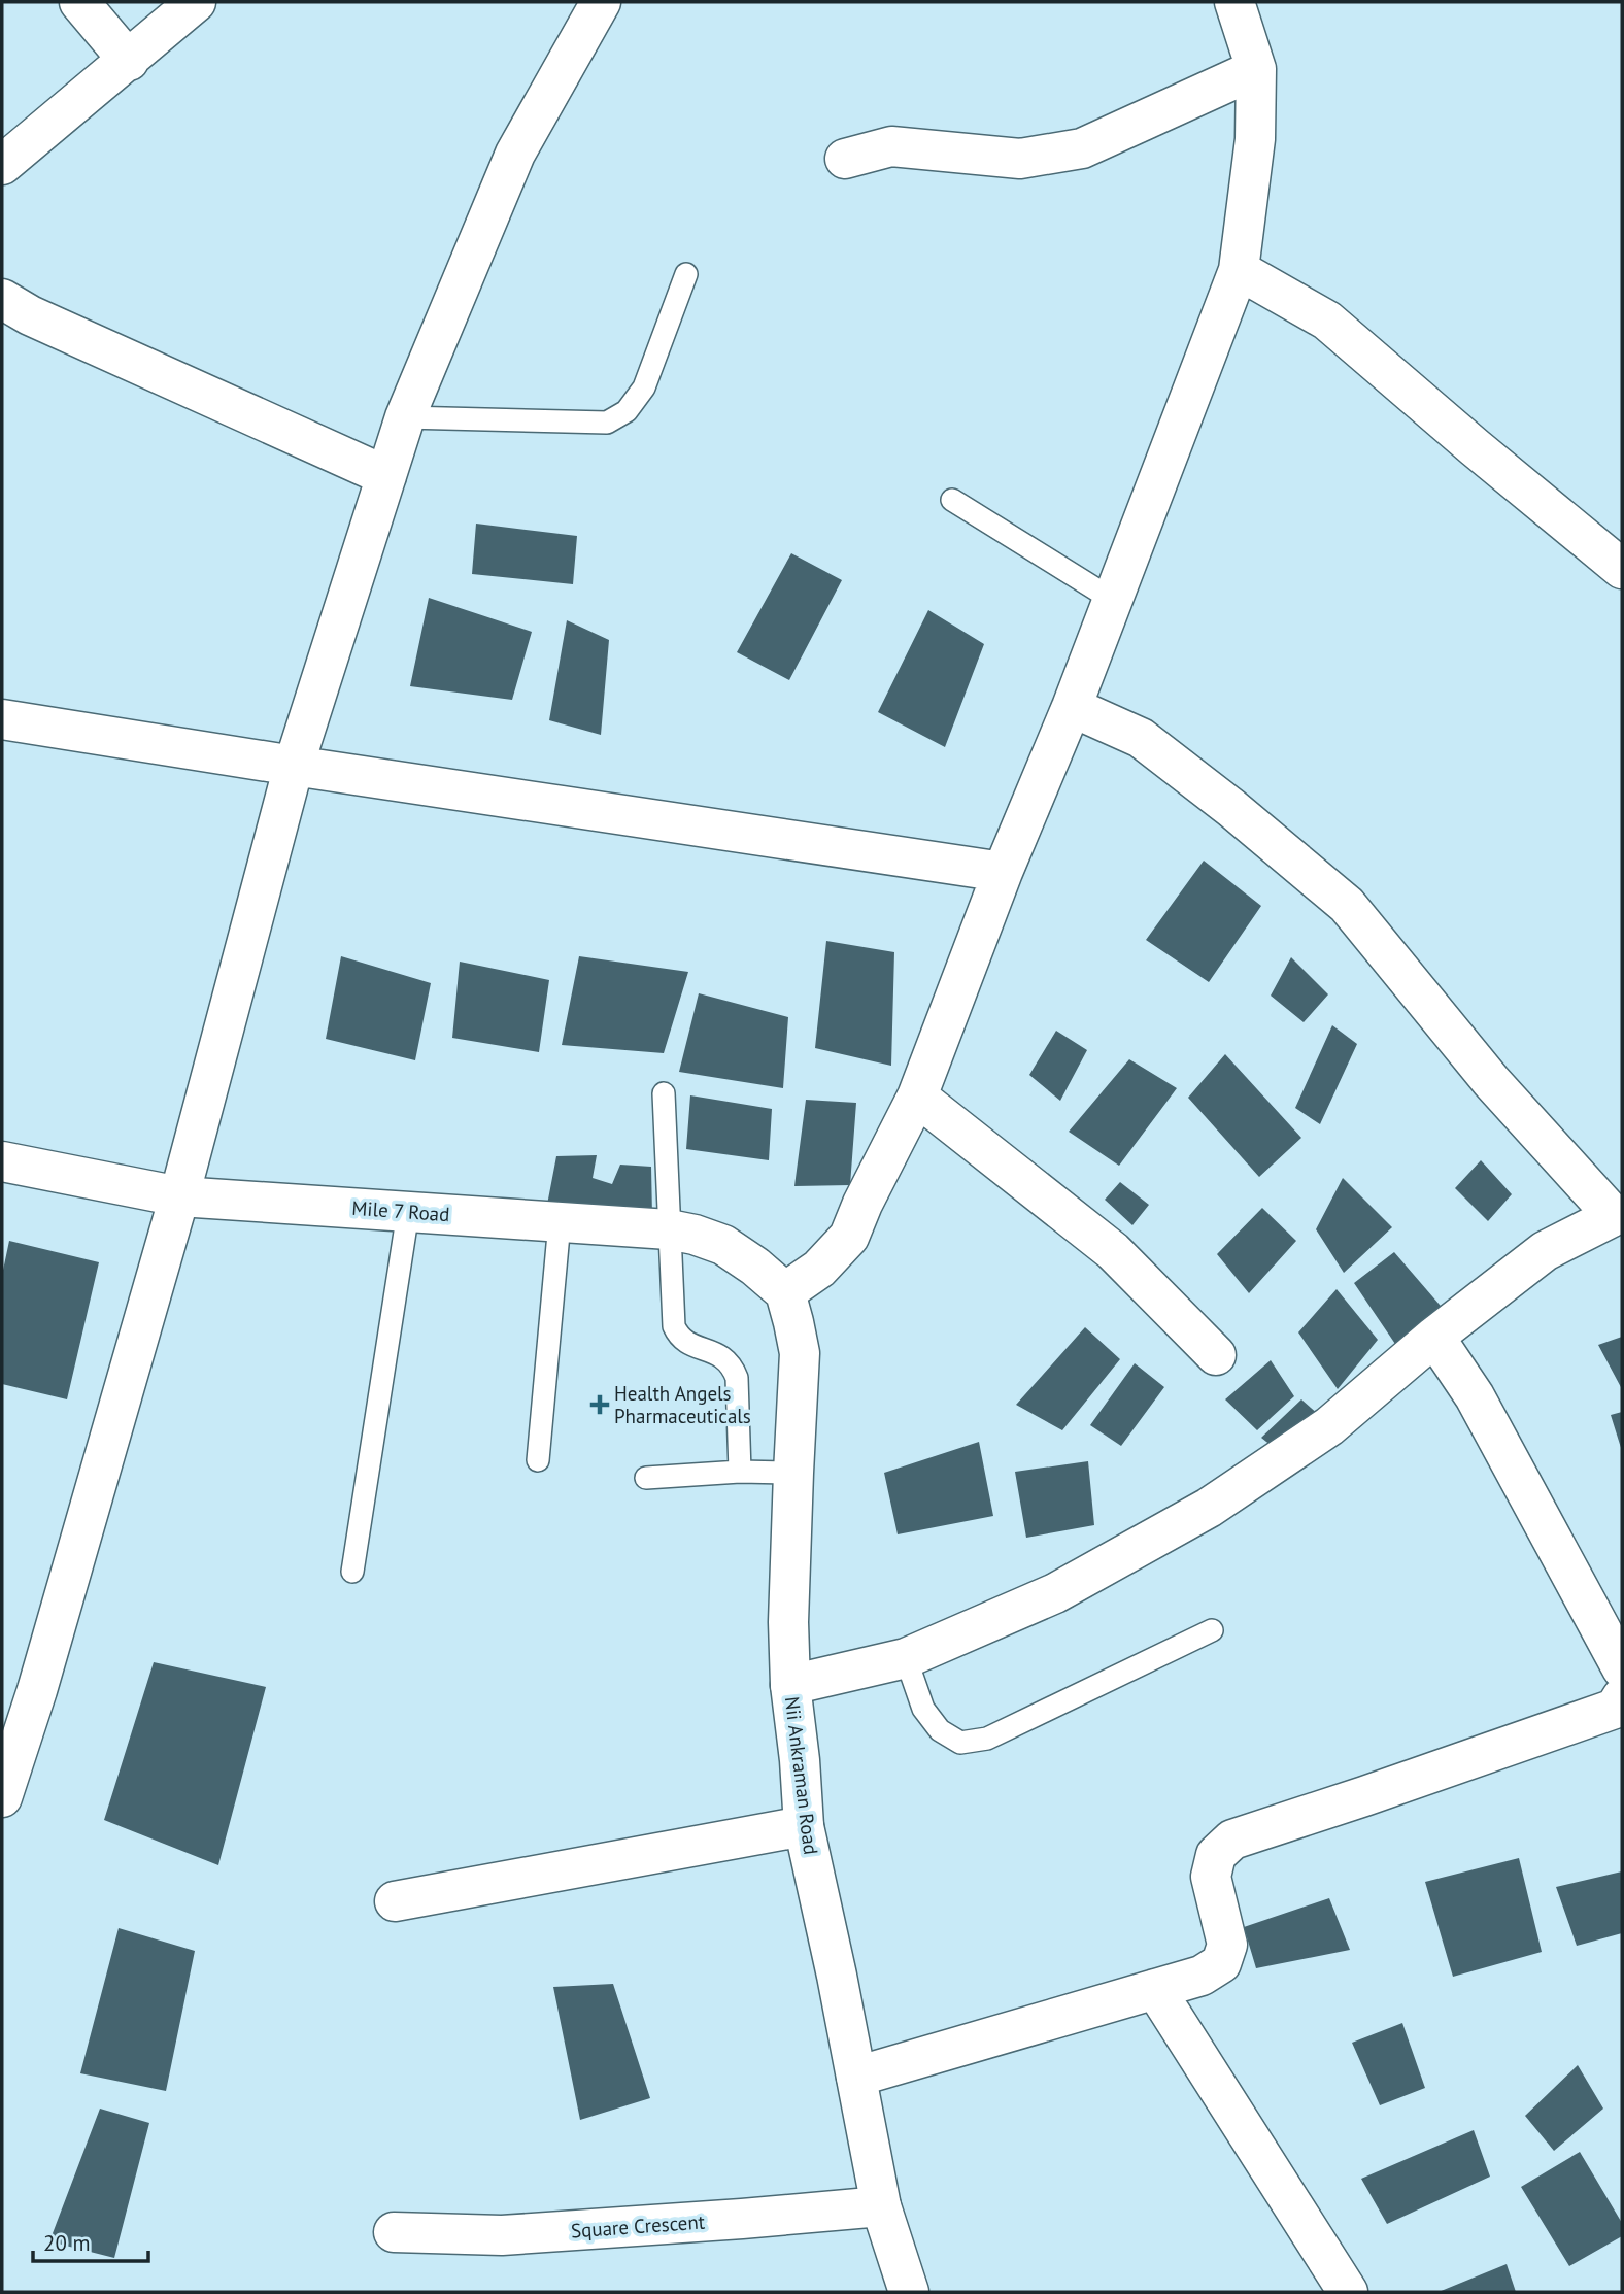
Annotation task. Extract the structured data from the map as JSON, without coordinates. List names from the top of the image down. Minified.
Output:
{"streets":{"street":["Mile 7 Road","Nii Ankraman Road","Square Crescent"]},"crossings":[["Mile 7 Road","Nii Ankraman Road"],["Nii Ankraman Road","Square Crescent"]],"places":{"health":["Health Angels Pharmaceuticals"]},"scale_bar":"20 m"}
